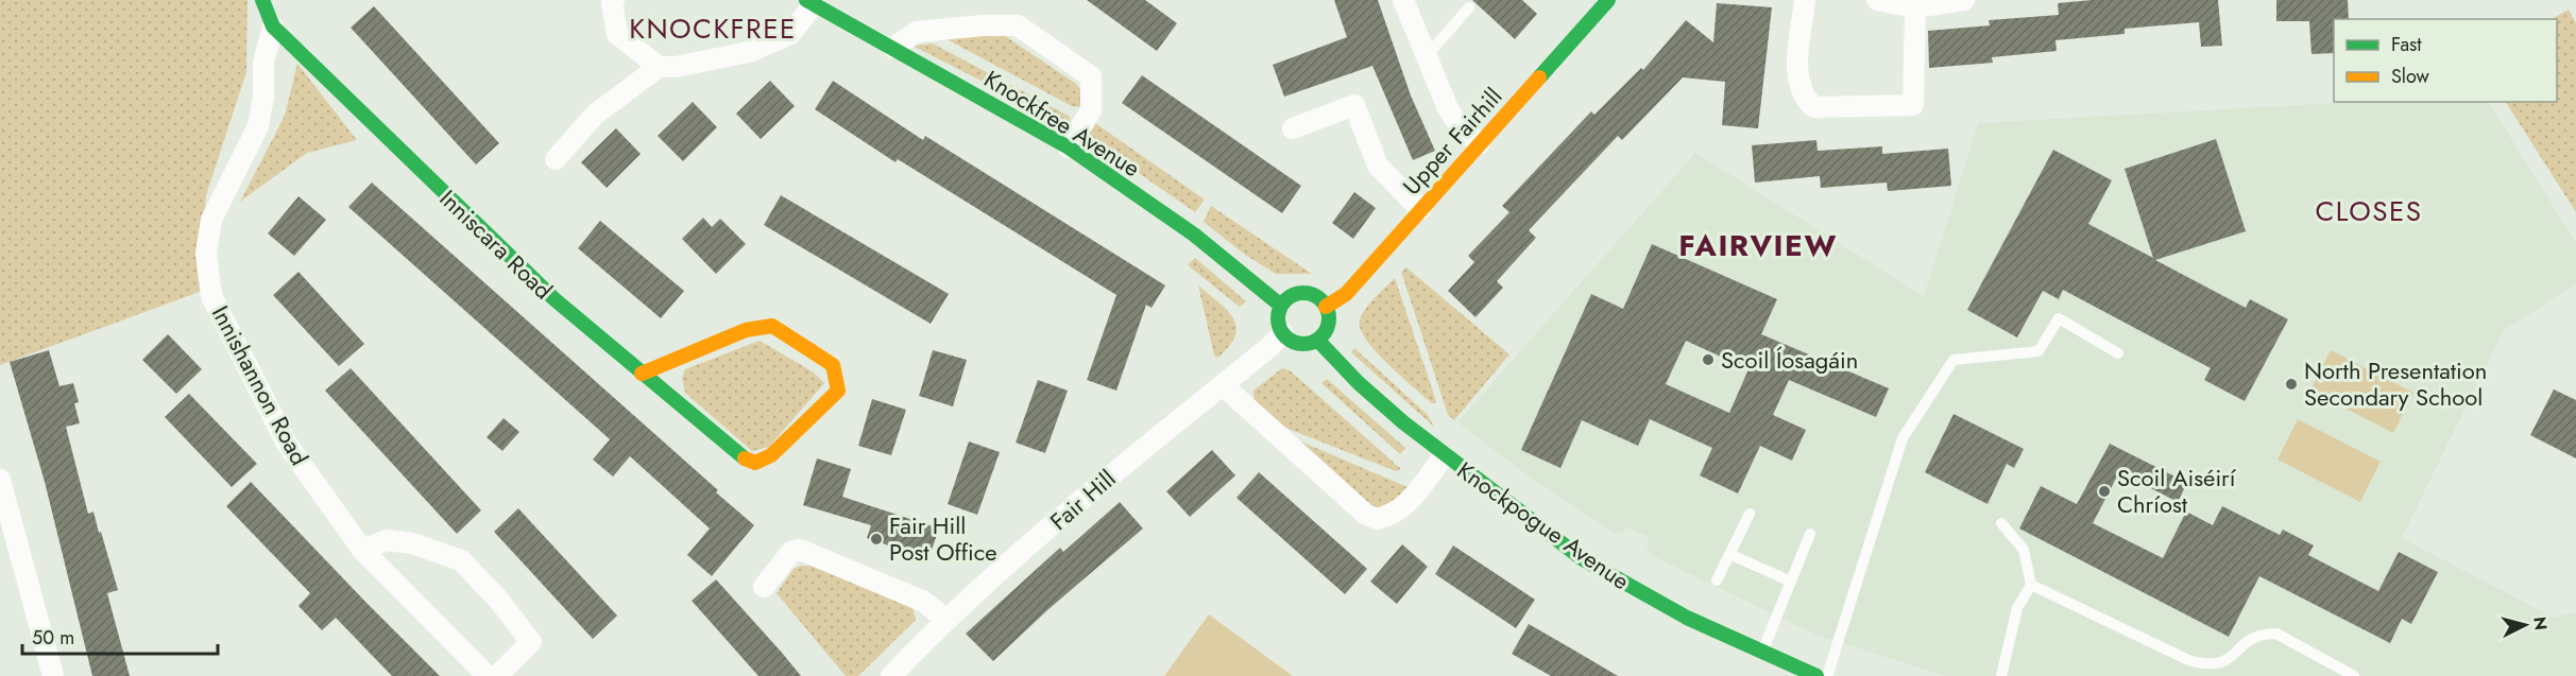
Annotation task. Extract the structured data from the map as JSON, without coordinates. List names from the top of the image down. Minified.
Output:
{"streets":{"street":["Knockfree Avenue","Upper Fairhill","Inniscara Road","Innishannon Road","Fair Hill","Knockpogue Avenue"]},"crossings":[["Knockfree Avenue","Upper Fairhill"],["Knockfree Avenue","Fair Hill"],["Knockfree Avenue","Knockpogue Avenue"],["Upper Fairhill","Fair Hill"],["Upper Fairhill","Knockpogue Avenue"],["Inniscara Road","Innishannon Road"],["Fair Hill","Knockpogue Avenue"]],"districts":["KNOCKFREE","CLOSES","FAIRVIEW"],"places":["Scoil Íosagáin","North Presentation Secondary School","Scoil Aiséirí Chríost","Fair Hill Post Office"],"legend":["Fast","Slow"],"scale_bar":"50 m","north":"right"}
